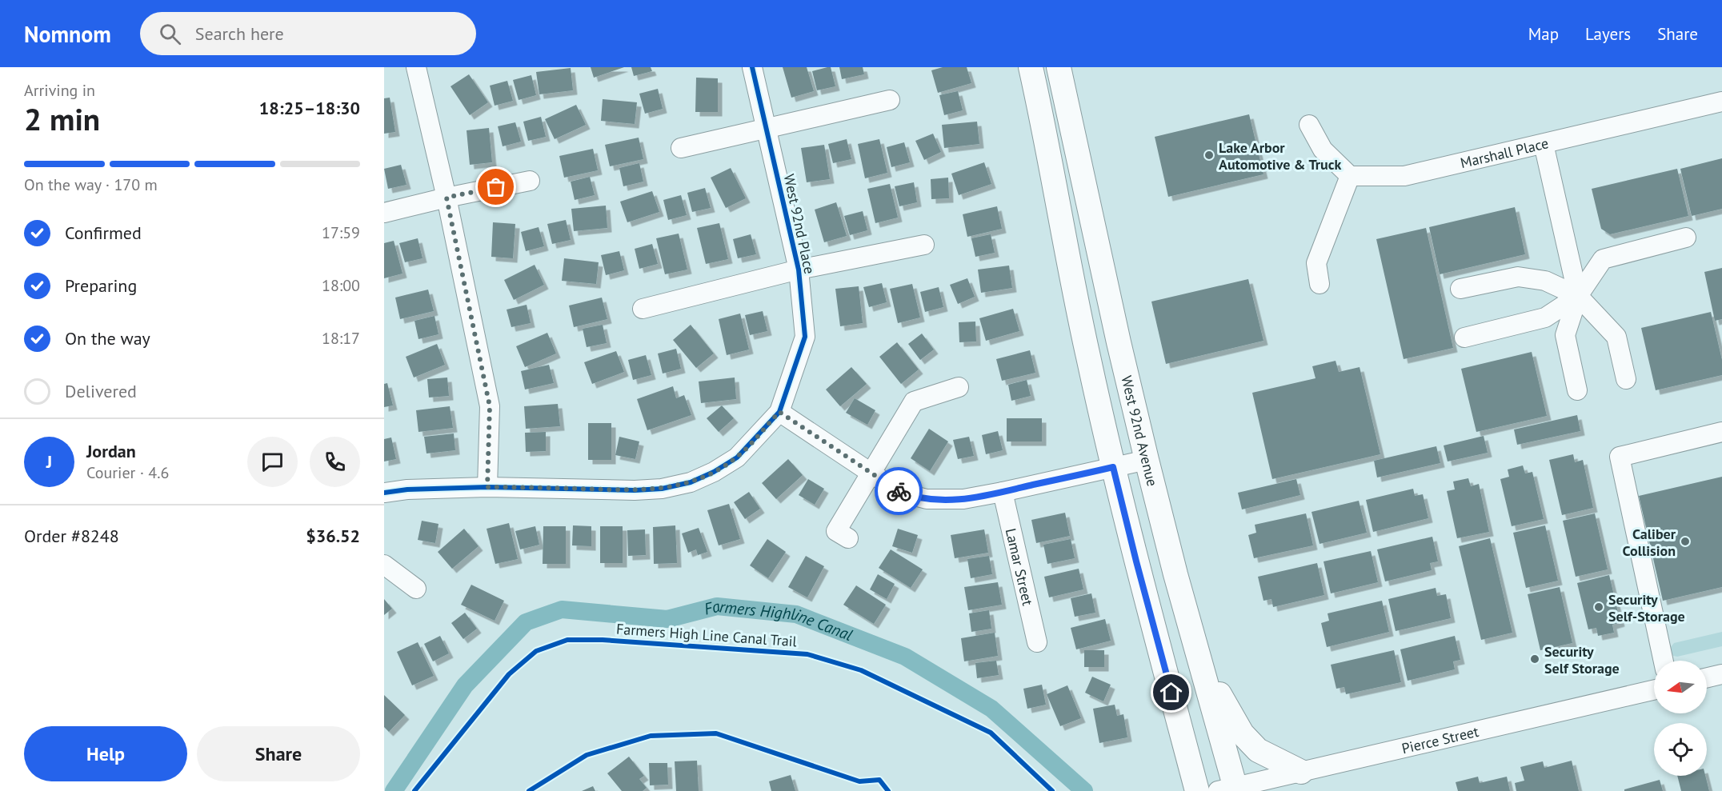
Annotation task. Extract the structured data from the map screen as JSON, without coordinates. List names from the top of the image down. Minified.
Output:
{"streets":{"main road":["West 92nd Avenue"],"street":["Marshall Place","West 92nd Place","Lamar Street","Pierce Street"],"cycle path":["Farmers High Line Canal Trail"]},"crossings":[["West 92nd Avenue","Pierce Street"]],"water":["Farmers Highline Canal"],"places":["Lake Arbor Automotive & Truck","Caliber Collision","Security Self-Storage","Security Self Storage"],"north":"left","page":{"header":"Nomnom","search":"Search here","nav":["Map","Layers","Share"],"heading":["2 min","Arriving in","18:25–18:30"],"panel":["Jordan","Courier · 4.6","Order #8248","$36.52"],"bar":"On the way · 170 m","list":[["Confirmed","17:59"],["Preparing","18:00"],["On the way","18:17"],"Delivered"],"round":"J","buttons":["Help","Share"]}}
